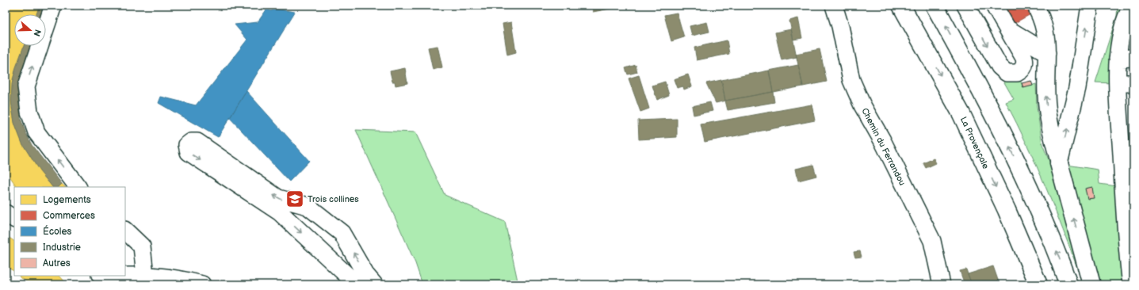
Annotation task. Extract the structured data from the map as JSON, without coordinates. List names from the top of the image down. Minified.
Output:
{"streets":{"highway":["La Provençale"],"street":["Chemin du Ferrandou"]},"places":{"school or university":["Trois collines"]},"legend":["Logements","Commerces","Écoles","Industrie","Autres"],"north":"right"}
